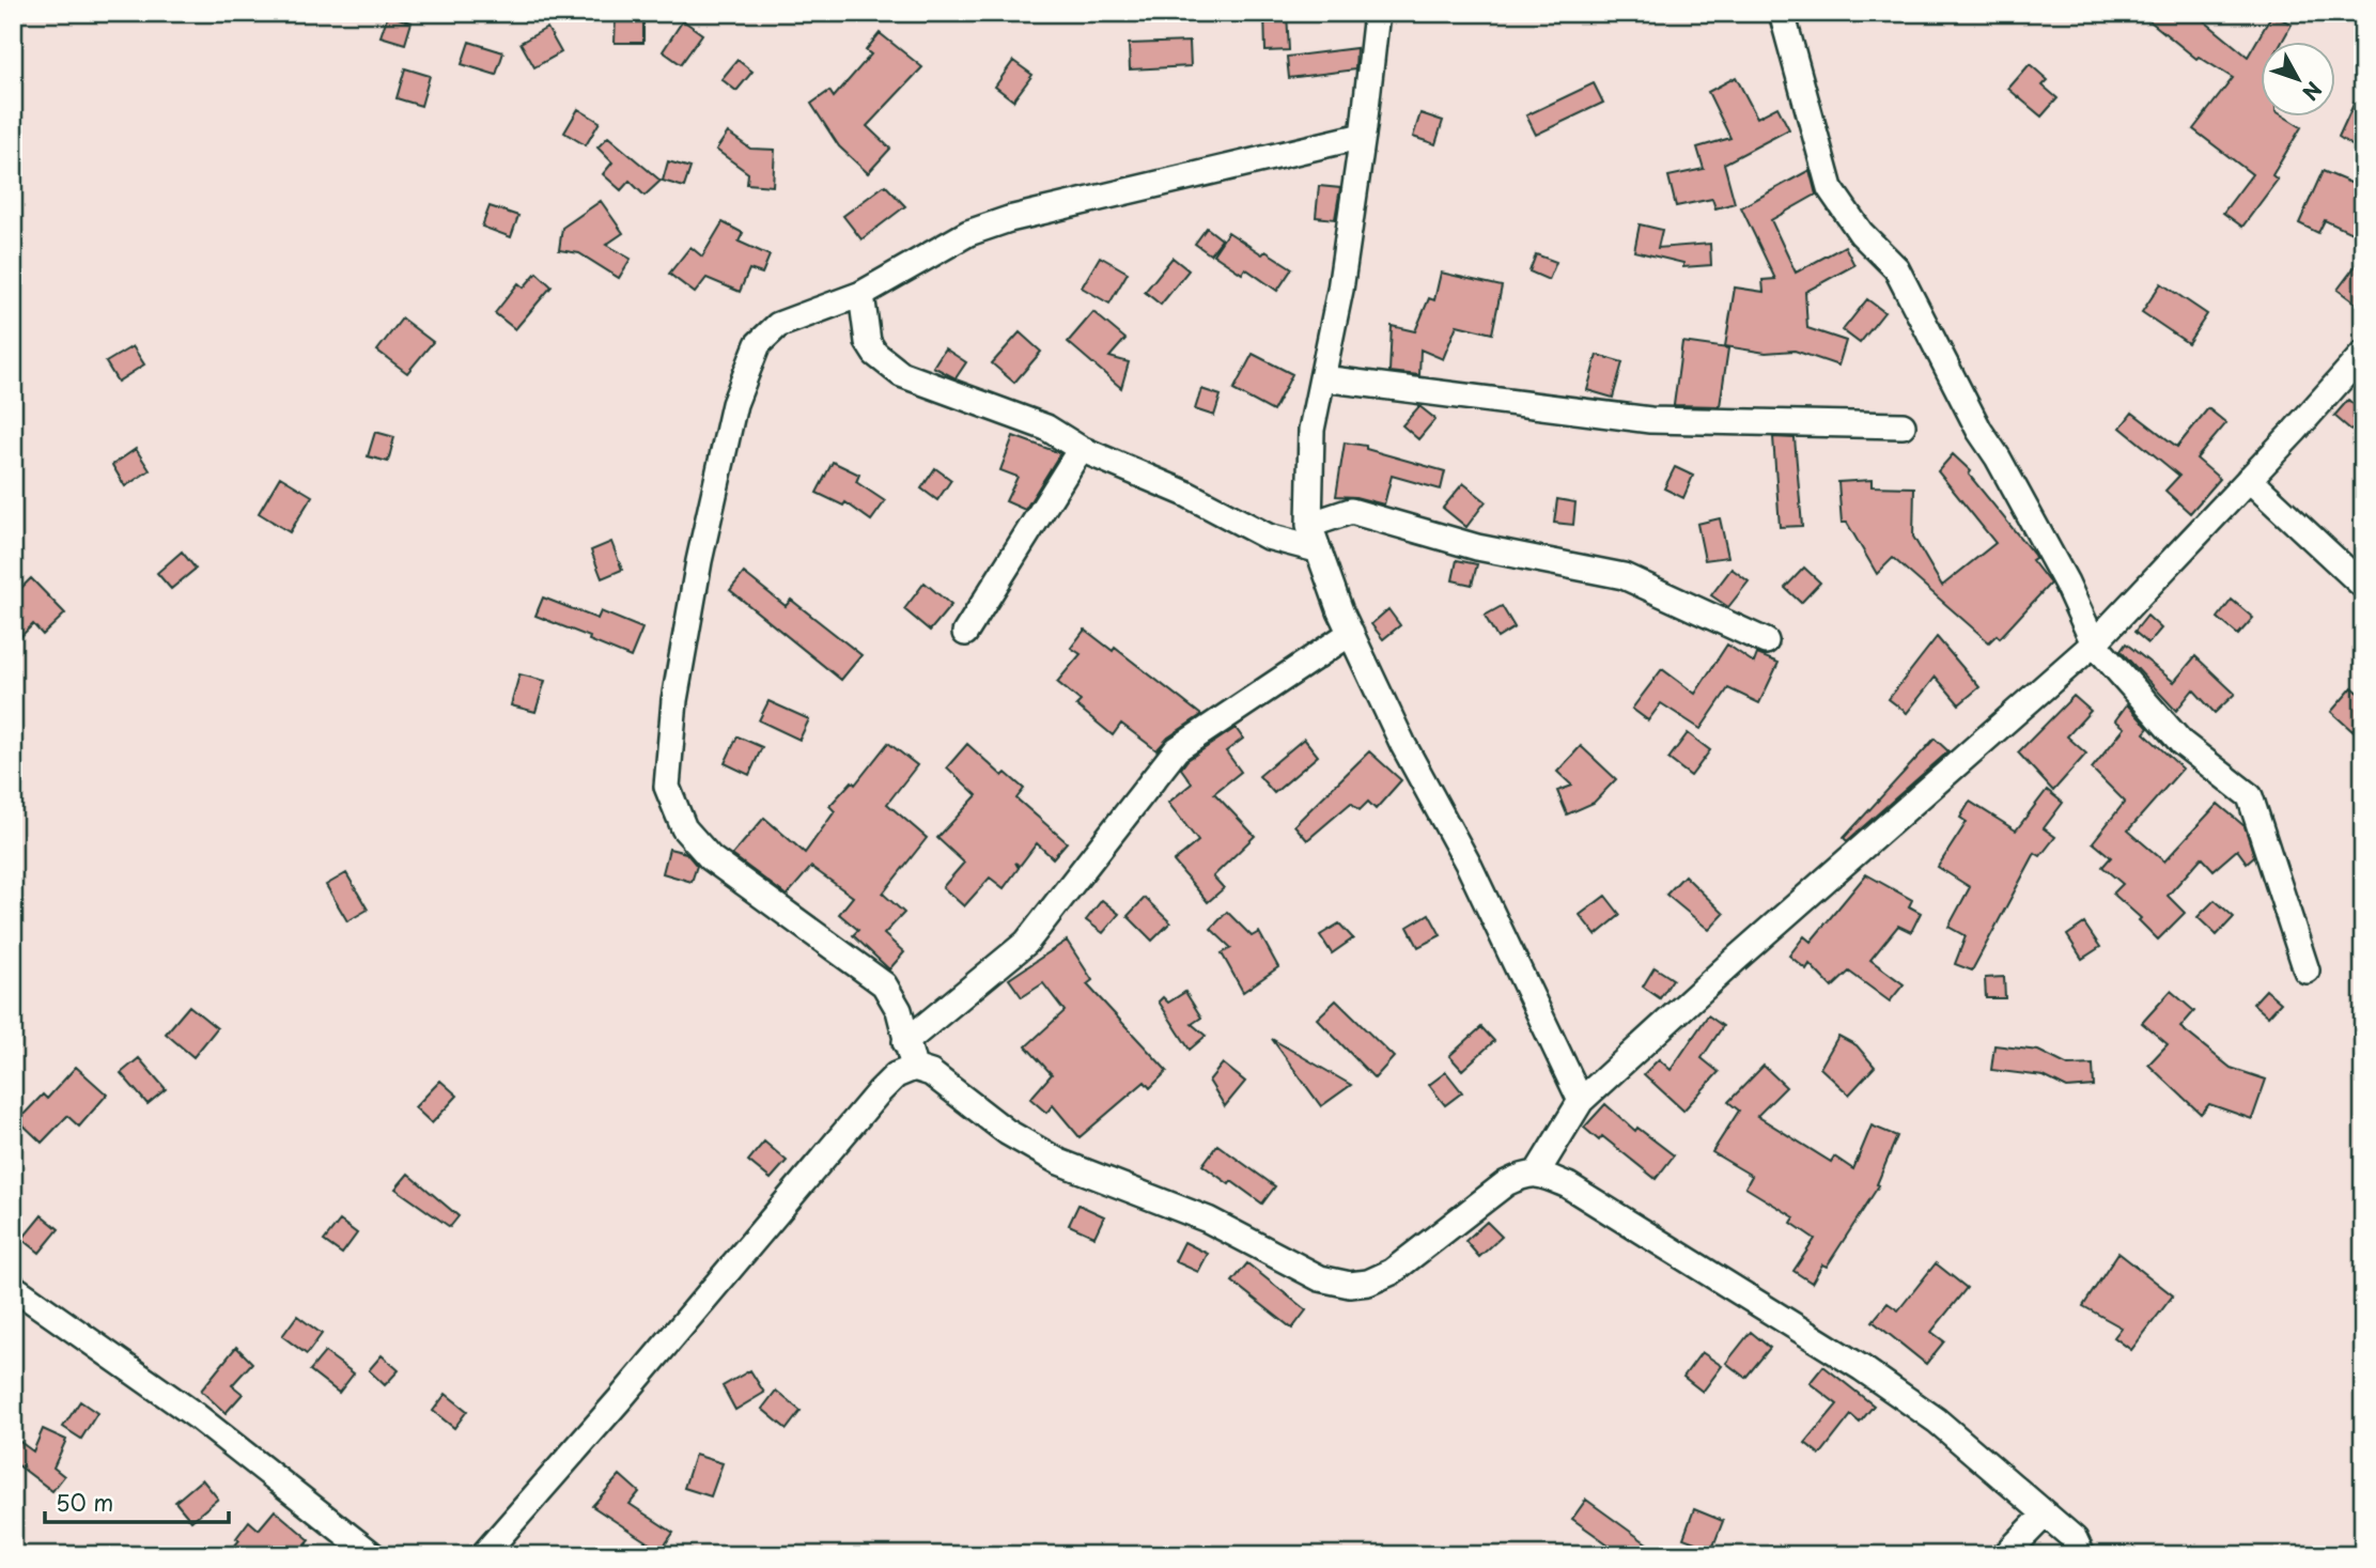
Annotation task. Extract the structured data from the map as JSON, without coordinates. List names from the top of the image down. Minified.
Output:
{"scale_bar":"50 m","north":"bottom right"}
